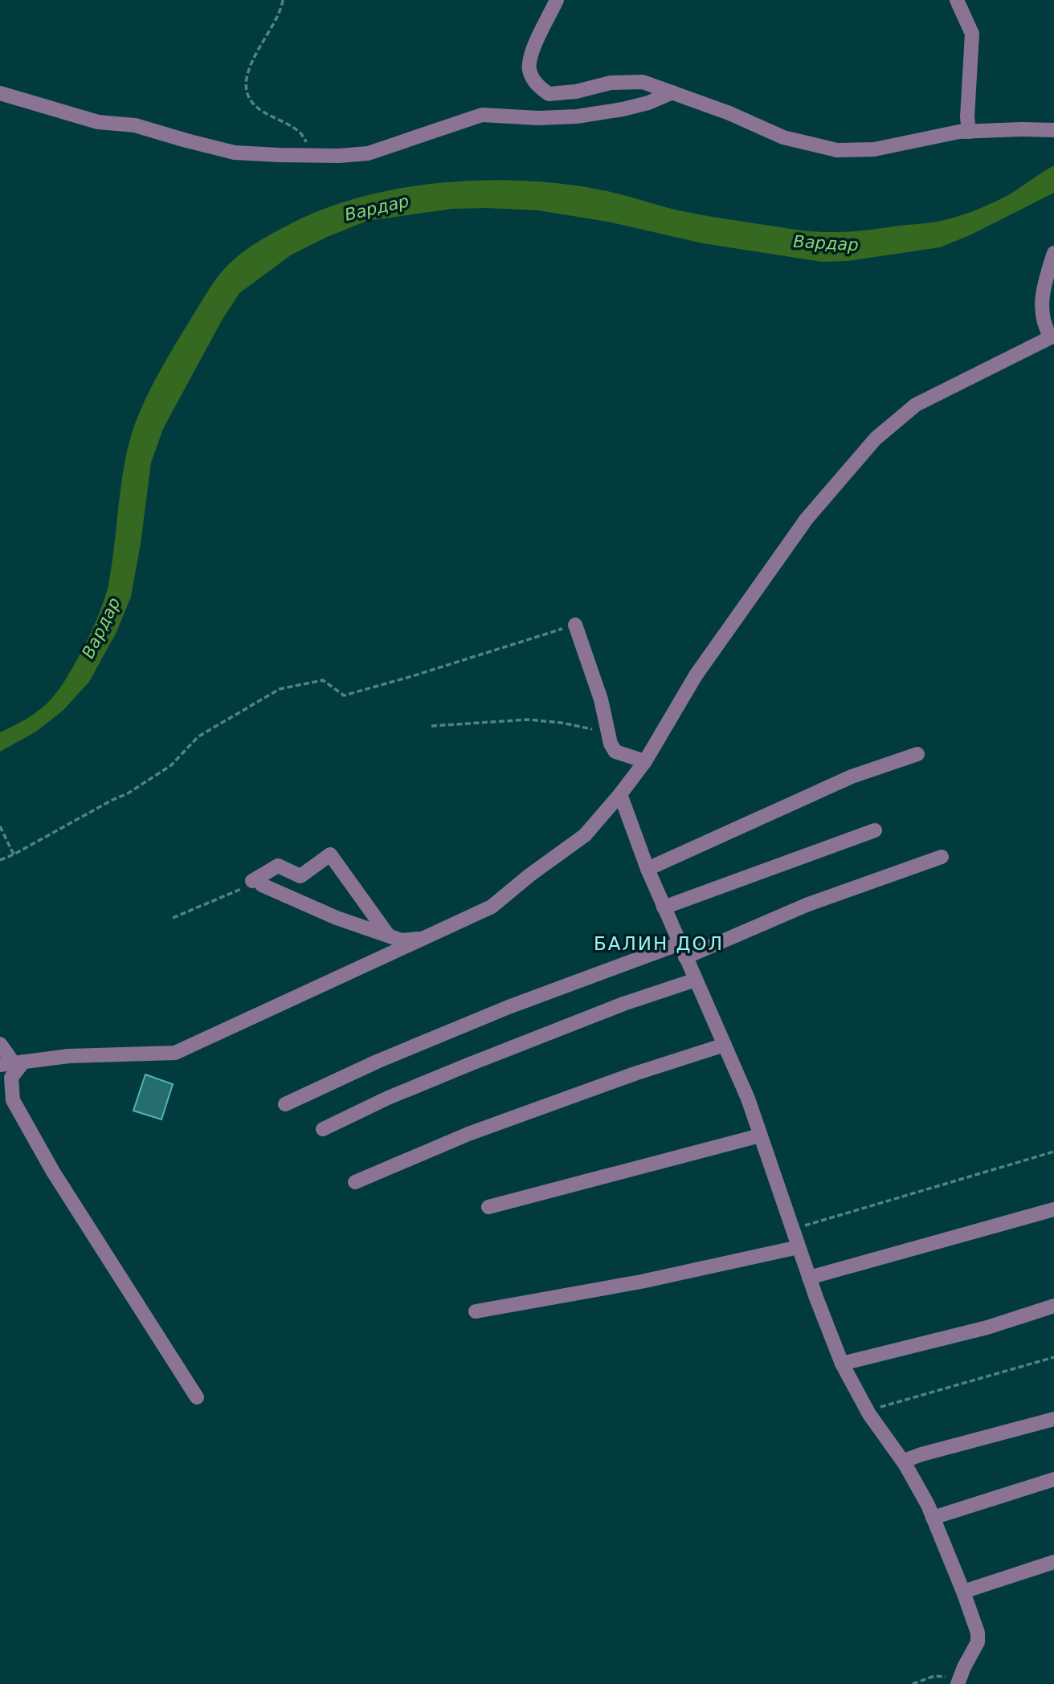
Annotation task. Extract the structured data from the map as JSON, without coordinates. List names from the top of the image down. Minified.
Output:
{"districts":["БАЛИН ДОЛ"],"water":["Вардар"]}
